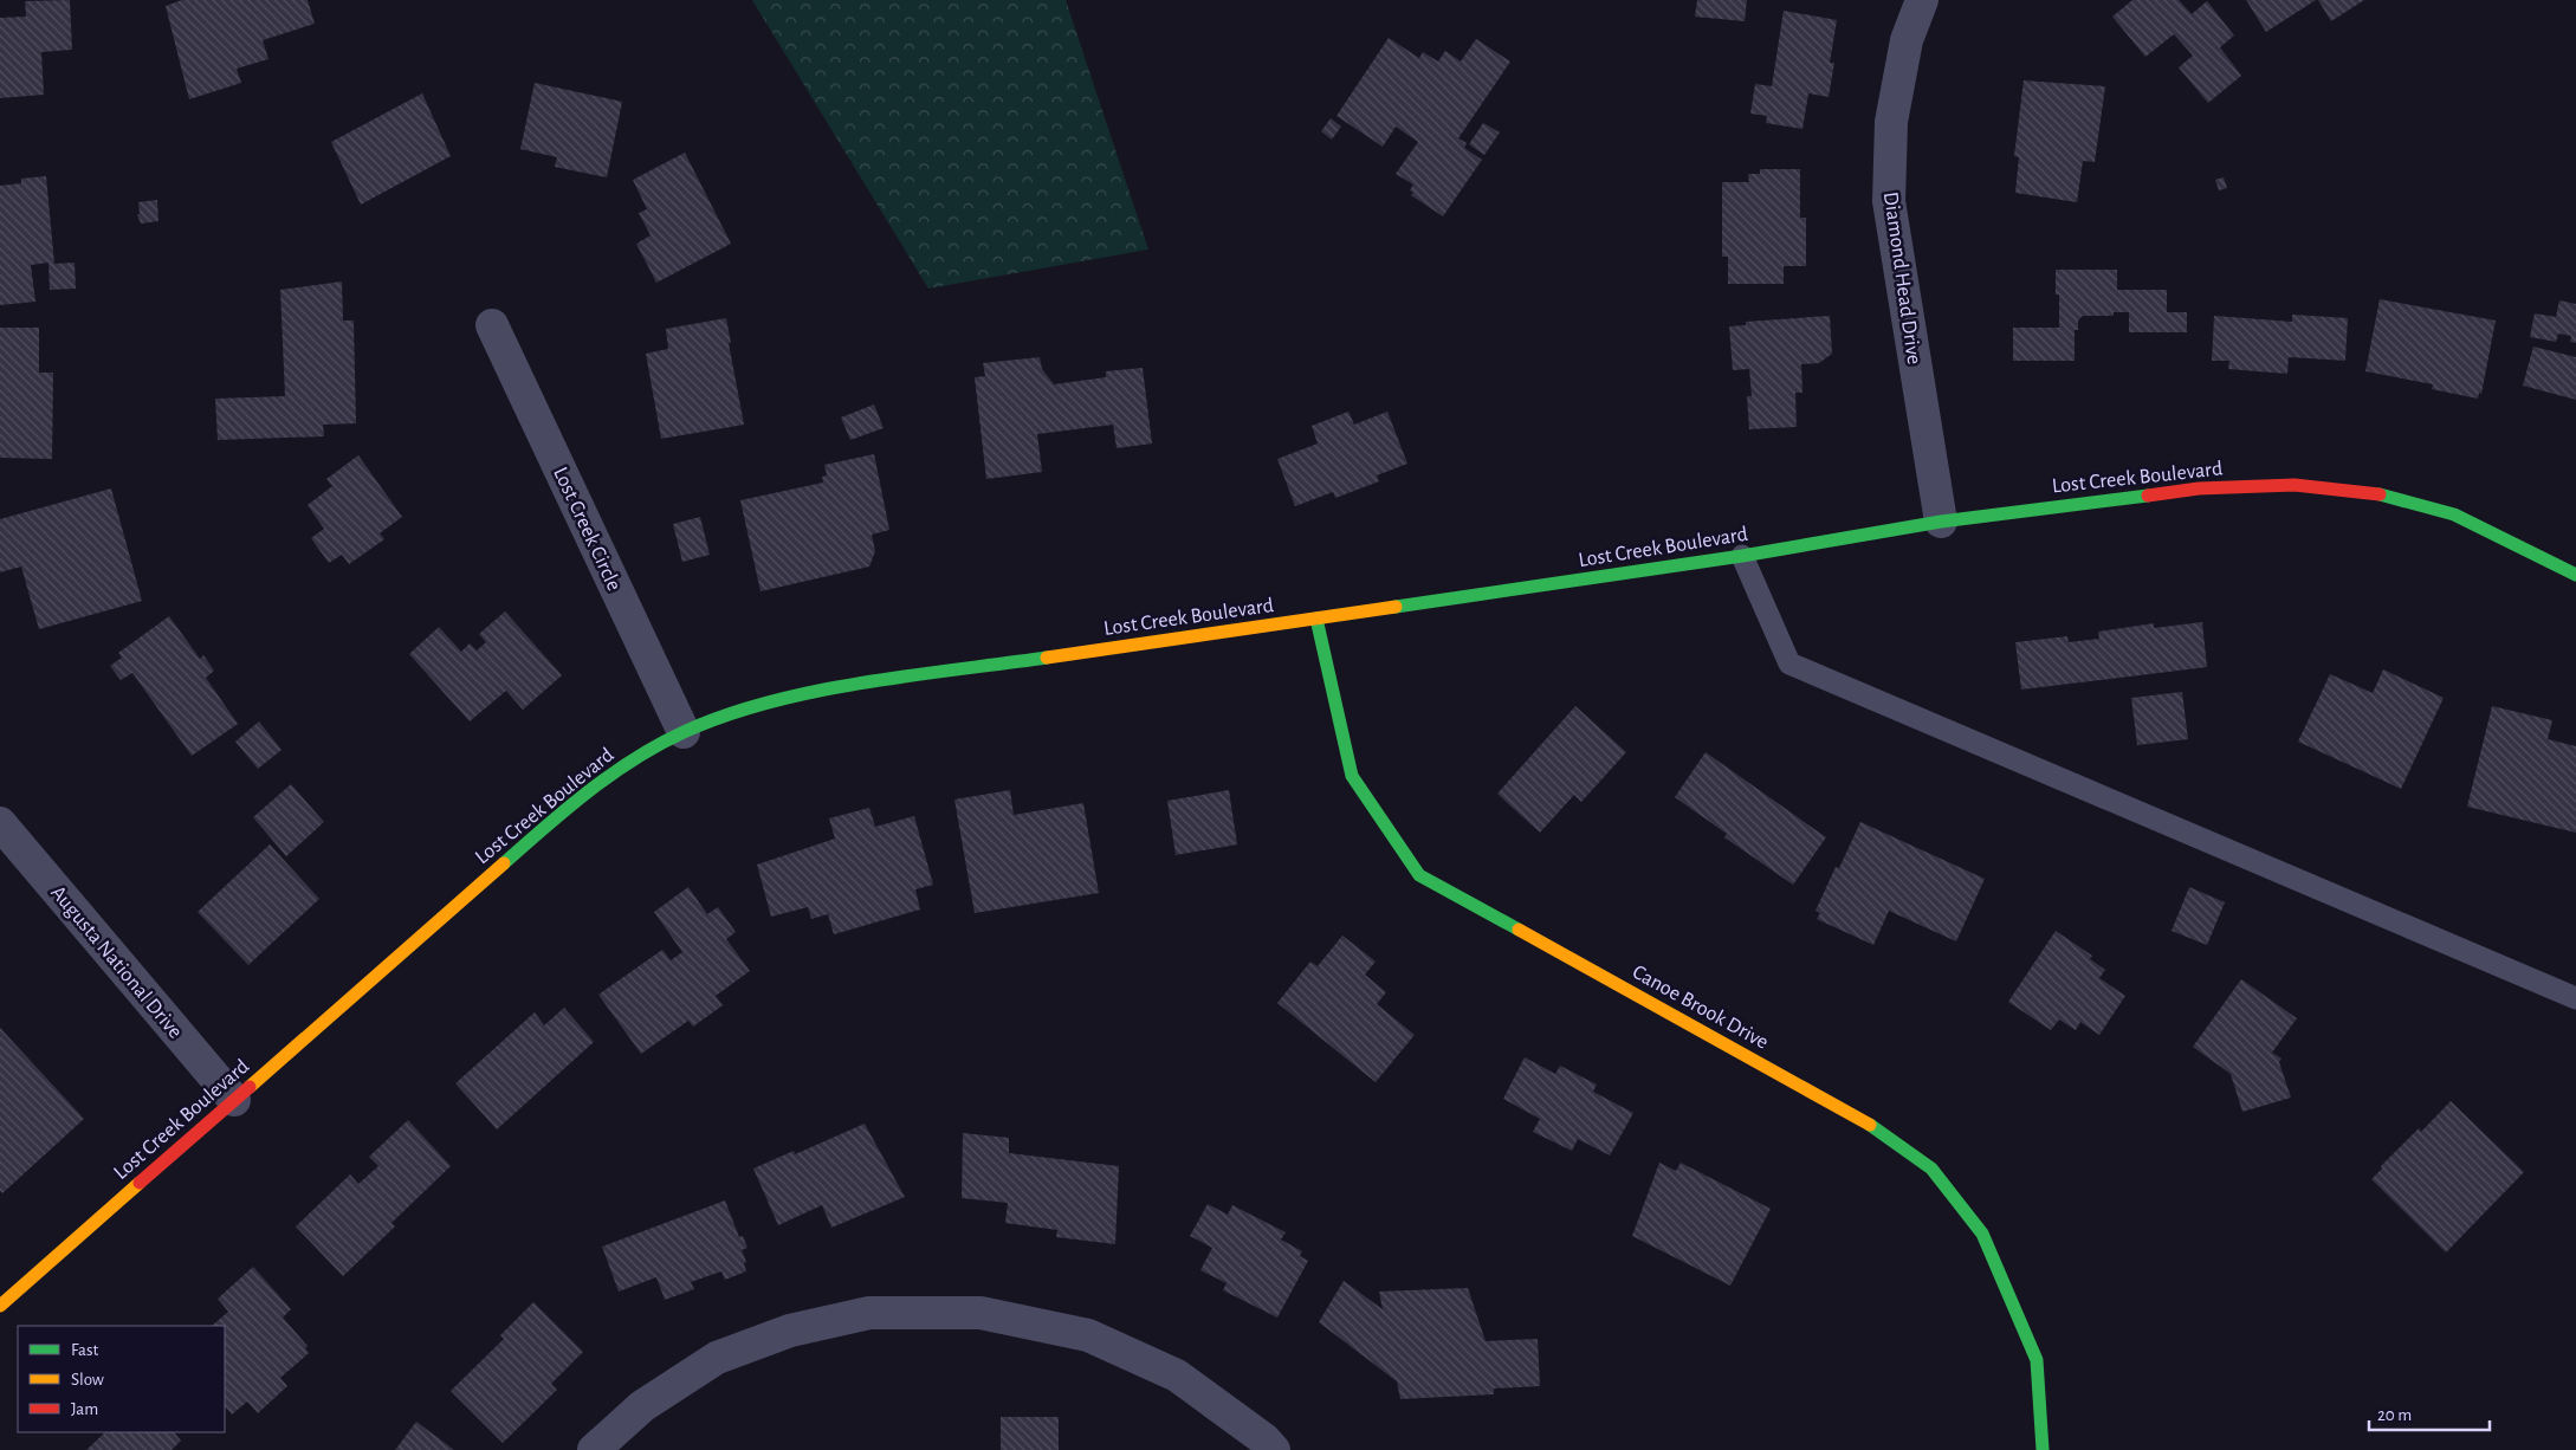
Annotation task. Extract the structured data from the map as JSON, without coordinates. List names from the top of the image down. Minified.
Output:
{"streets":{"street":["Diamond Head Drive","Lost Creek Boulevard","Lost Creek Circle","Augusta National Drive","Canoe Brook Drive"]},"crossings":[["Diamond Head Drive","Lost Creek Boulevard"],["Lost Creek Boulevard","Lost Creek Circle"],["Lost Creek Boulevard","Augusta National Drive"],["Lost Creek Boulevard","Canoe Brook Drive"]],"legend":["Fast","Slow","Jam"],"scale_bar":"20 m"}
